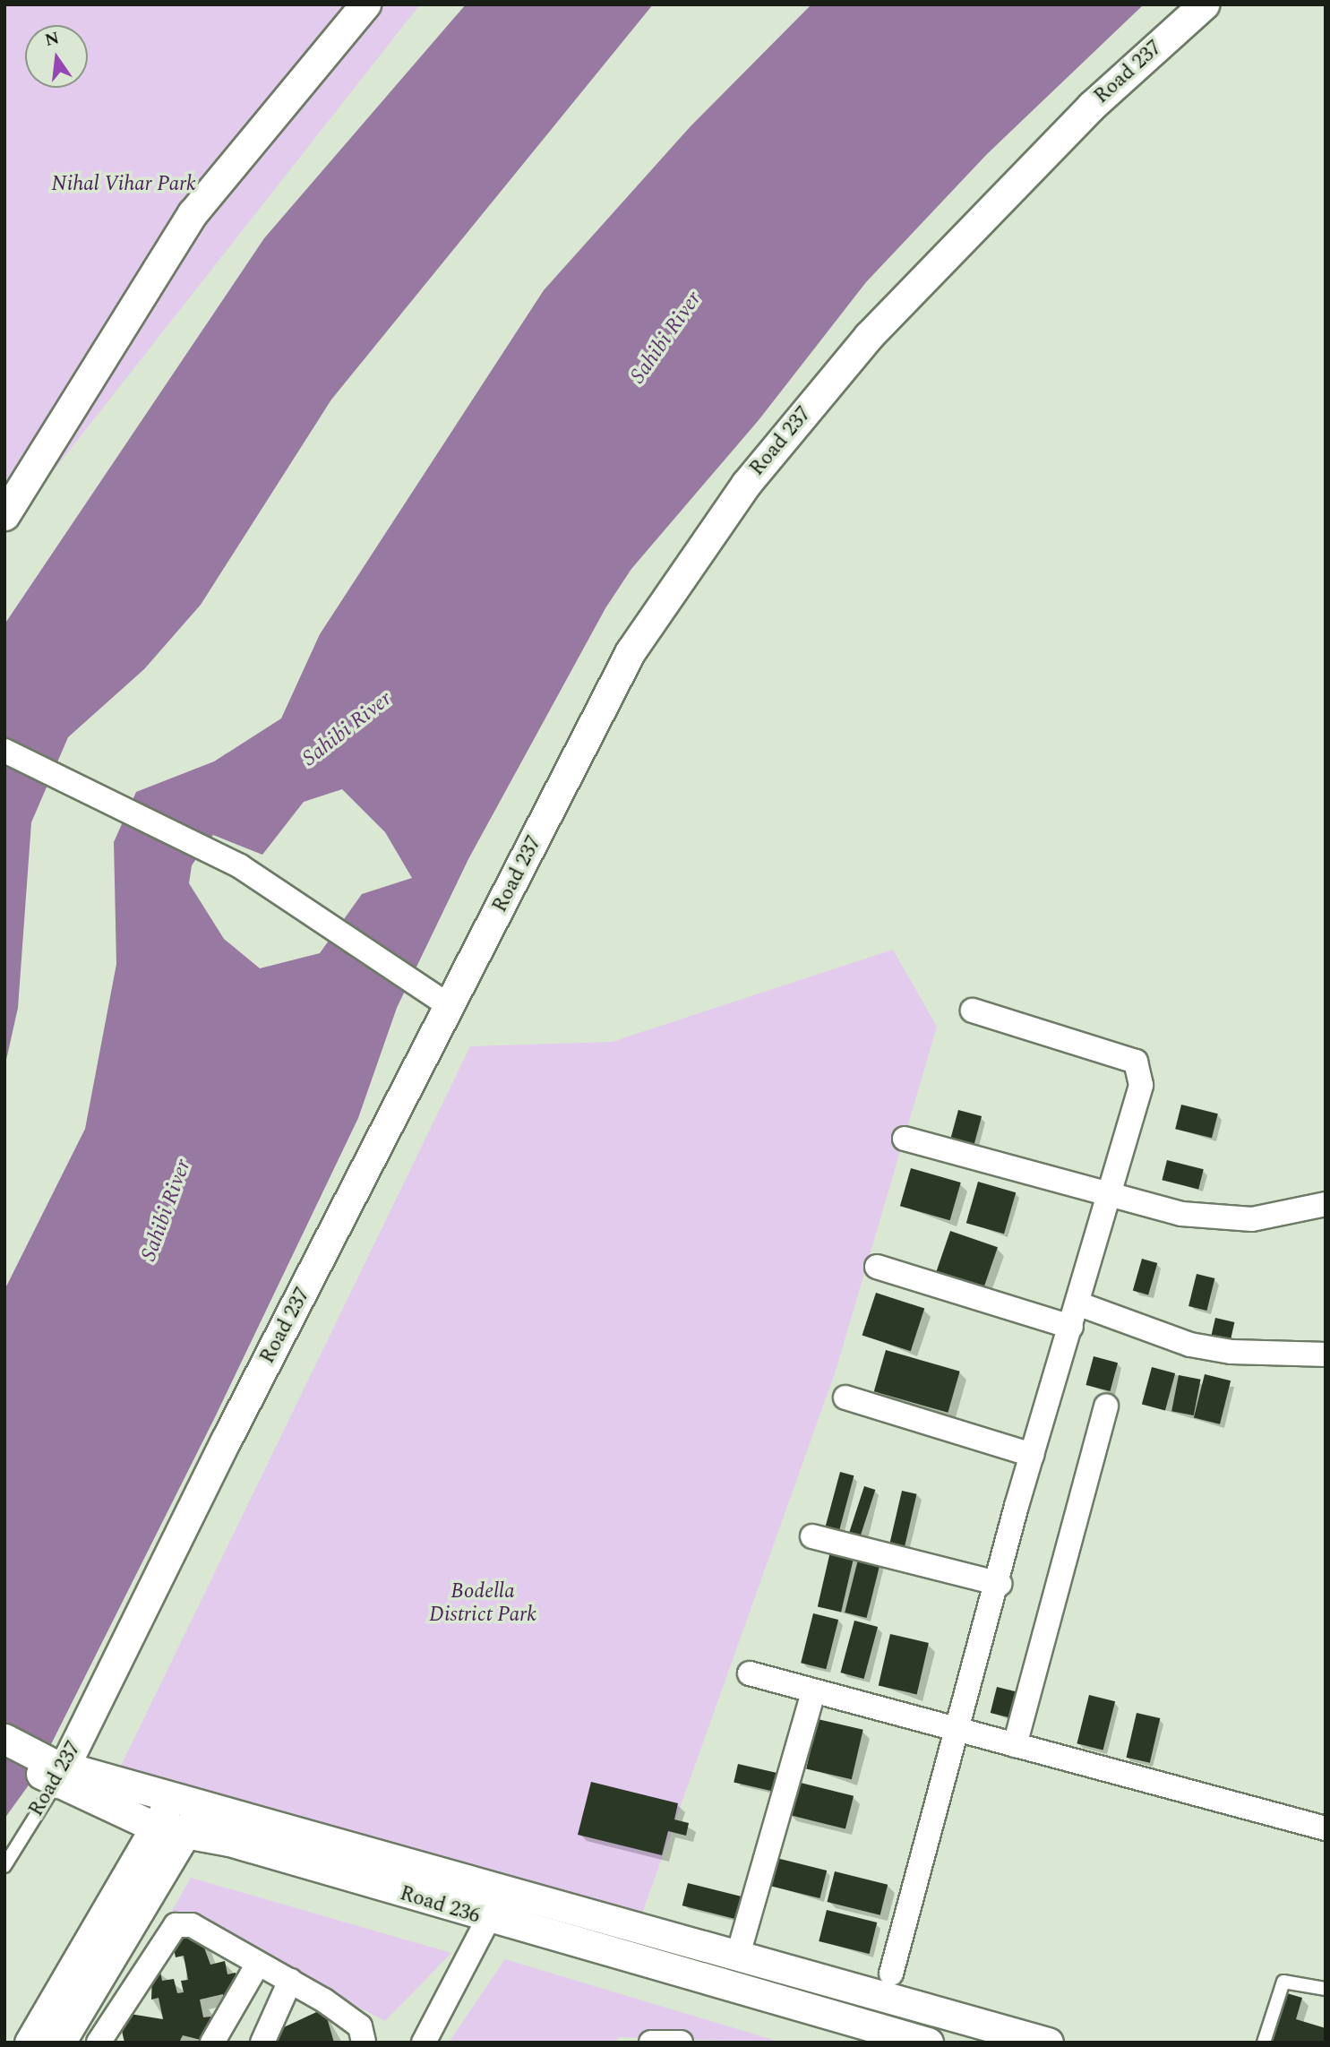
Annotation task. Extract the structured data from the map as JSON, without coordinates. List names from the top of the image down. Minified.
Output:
{"streets":{"street":["Road 237","Road 236"]},"crossings":[["Road 237","Road 236"]],"water":["Sahibi River"],"parks":["Nihal Vihar Park","Bodella District Park"],"north":"top"}
